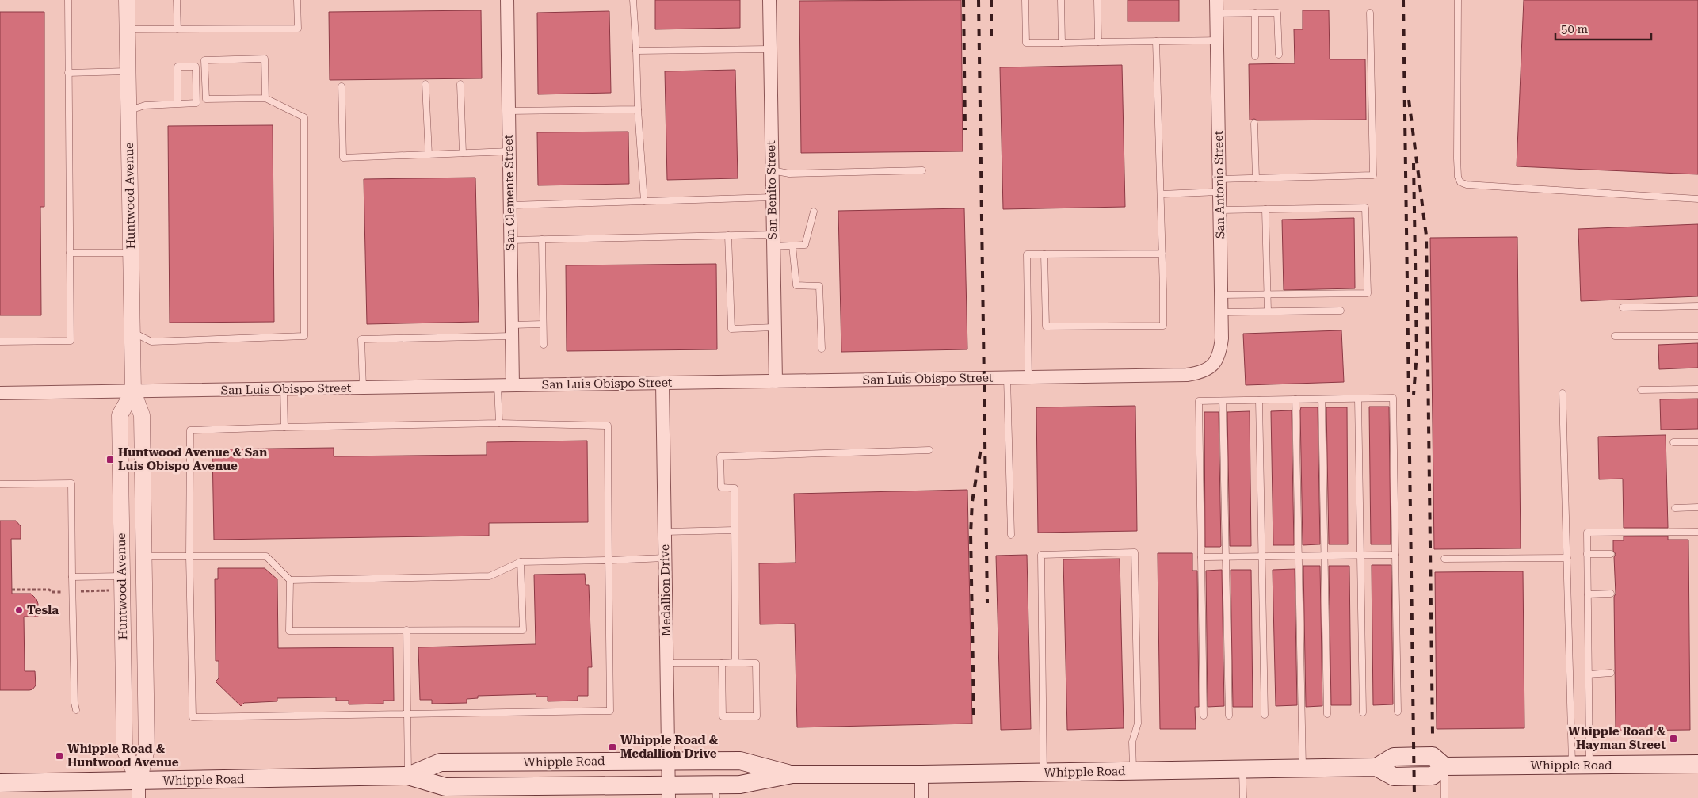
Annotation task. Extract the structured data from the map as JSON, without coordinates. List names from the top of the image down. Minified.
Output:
{"streets":{"main road":["Whipple Road"],"street":["San Antonio Street","San Benito Street","San Clemente Street","Huntwood Avenue","San Luis Obispo Street","Medallion Drive"]},"crossings":[["San Antonio Street","San Luis Obispo Street"],["San Benito Street","San Luis Obispo Street"],["San Clemente Street","San Luis Obispo Street"],["Huntwood Avenue","San Luis Obispo Street"],["Huntwood Avenue","Whipple Road"],["San Luis Obispo Street","Medallion Drive"],["Medallion Drive","Whipple Road"]],"places":{"transit":["Huntwood Avenue & San Luis Obispo Avenue","Whipple Road & Hayman Street","Whipple Road & Medallion Drive","Whipple Road & Huntwood Avenue"],"other":["Tesla"]},"scale_bar":"50 m"}
